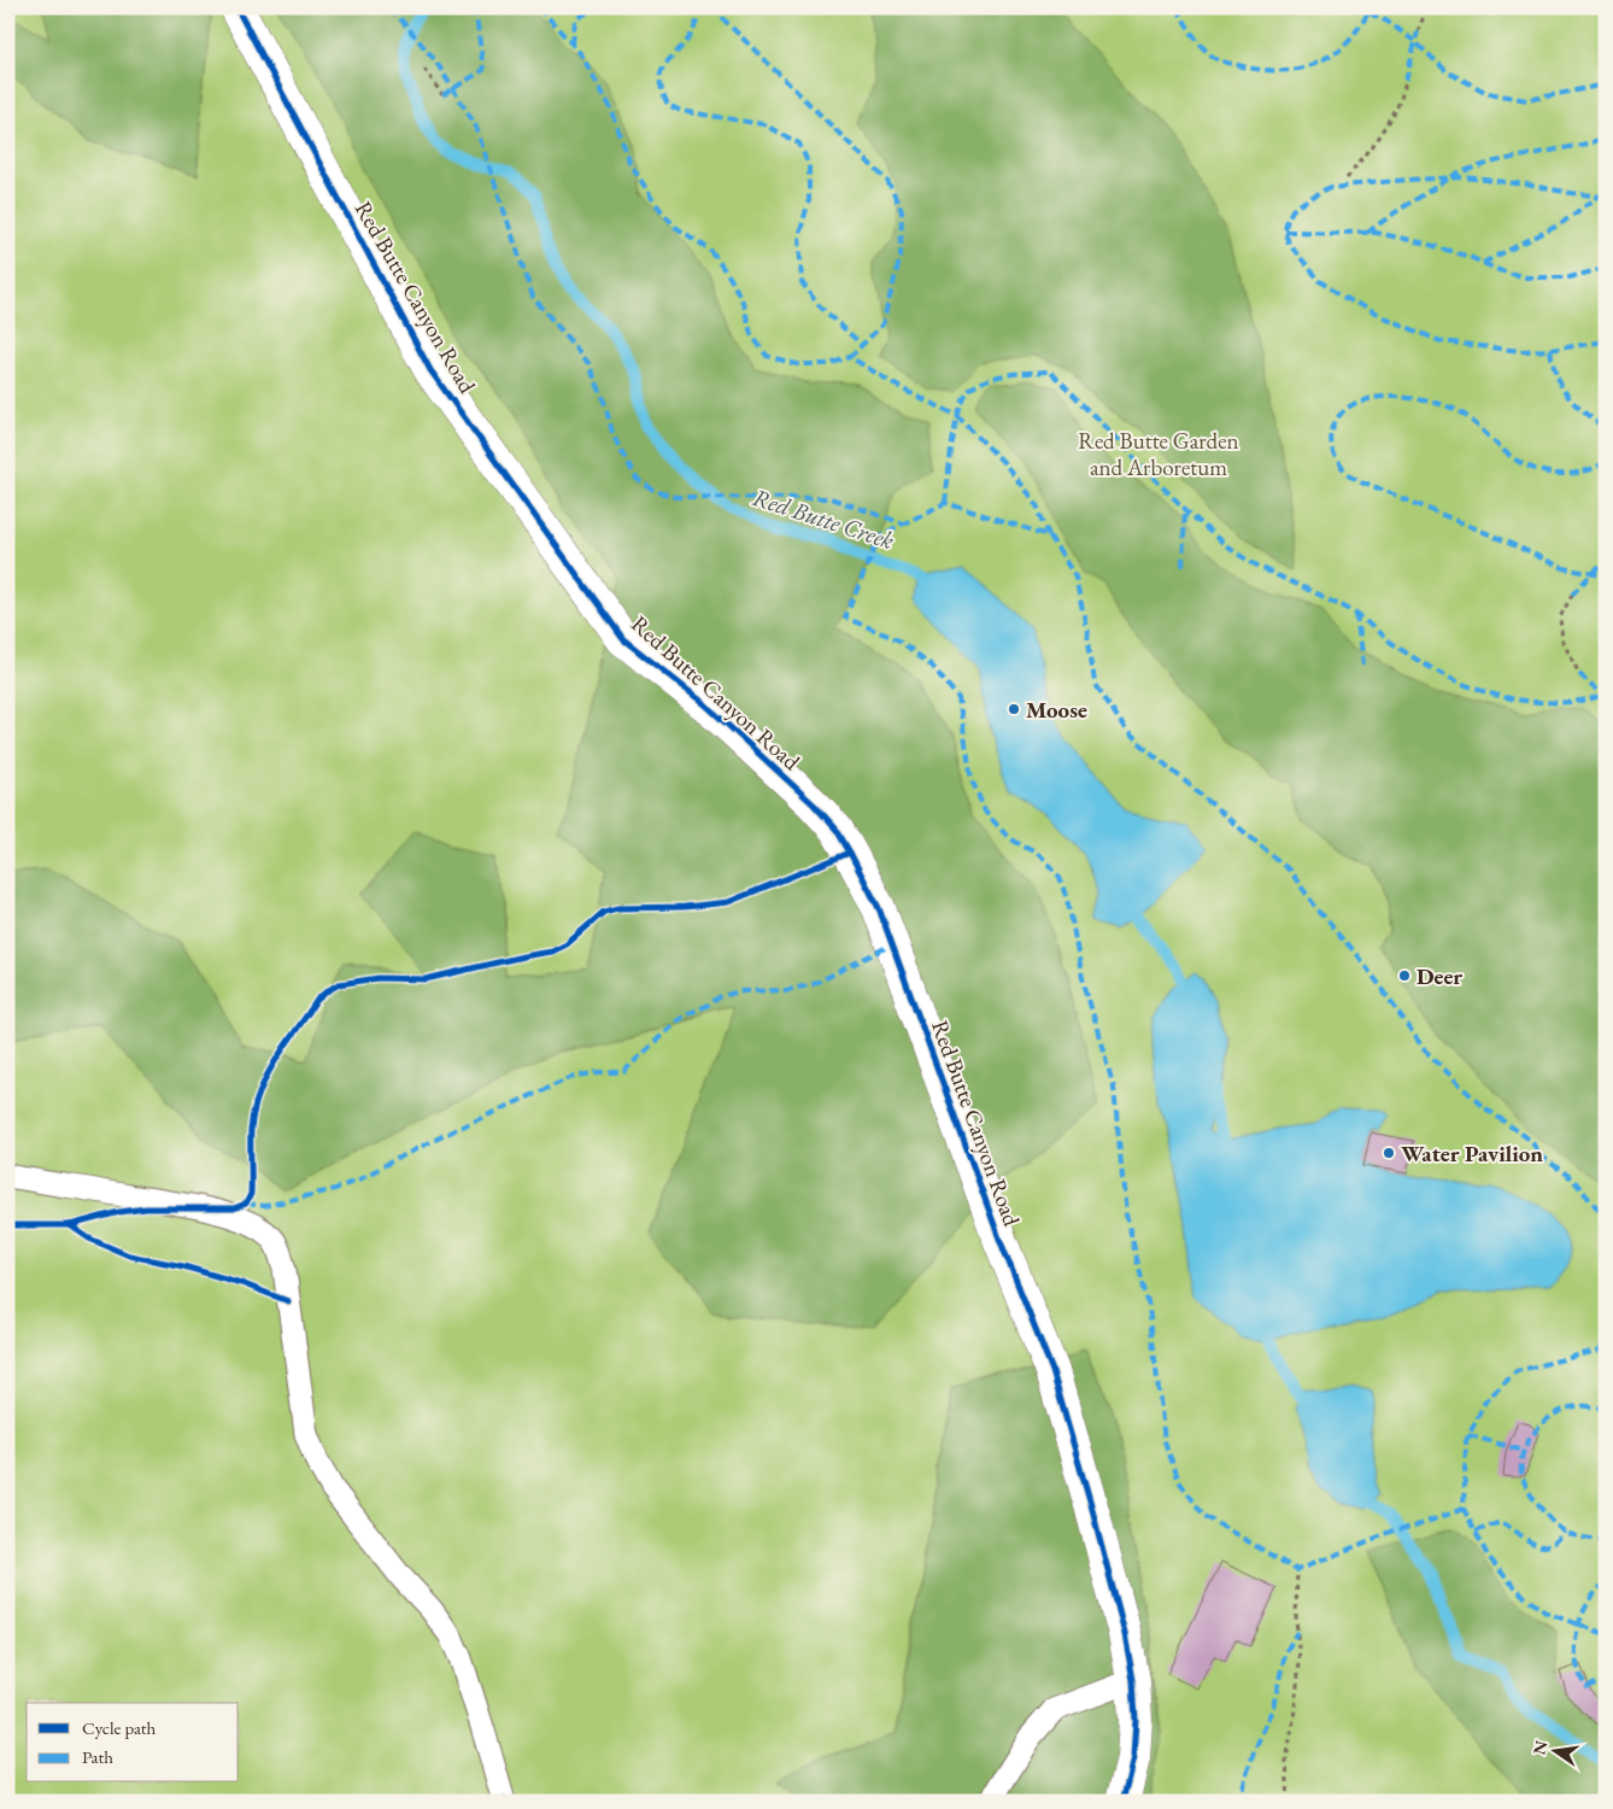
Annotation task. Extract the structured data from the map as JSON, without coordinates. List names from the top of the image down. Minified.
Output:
{"streets":{"street":["Red Butte Canyon Road"]},"water":["Red Butte Creek"],"parks":["Red Butte Garden and Arboretum"],"places":["Moose","Deer","Water Pavilion"],"legend":["Cycle path","Path"],"north":"left"}
